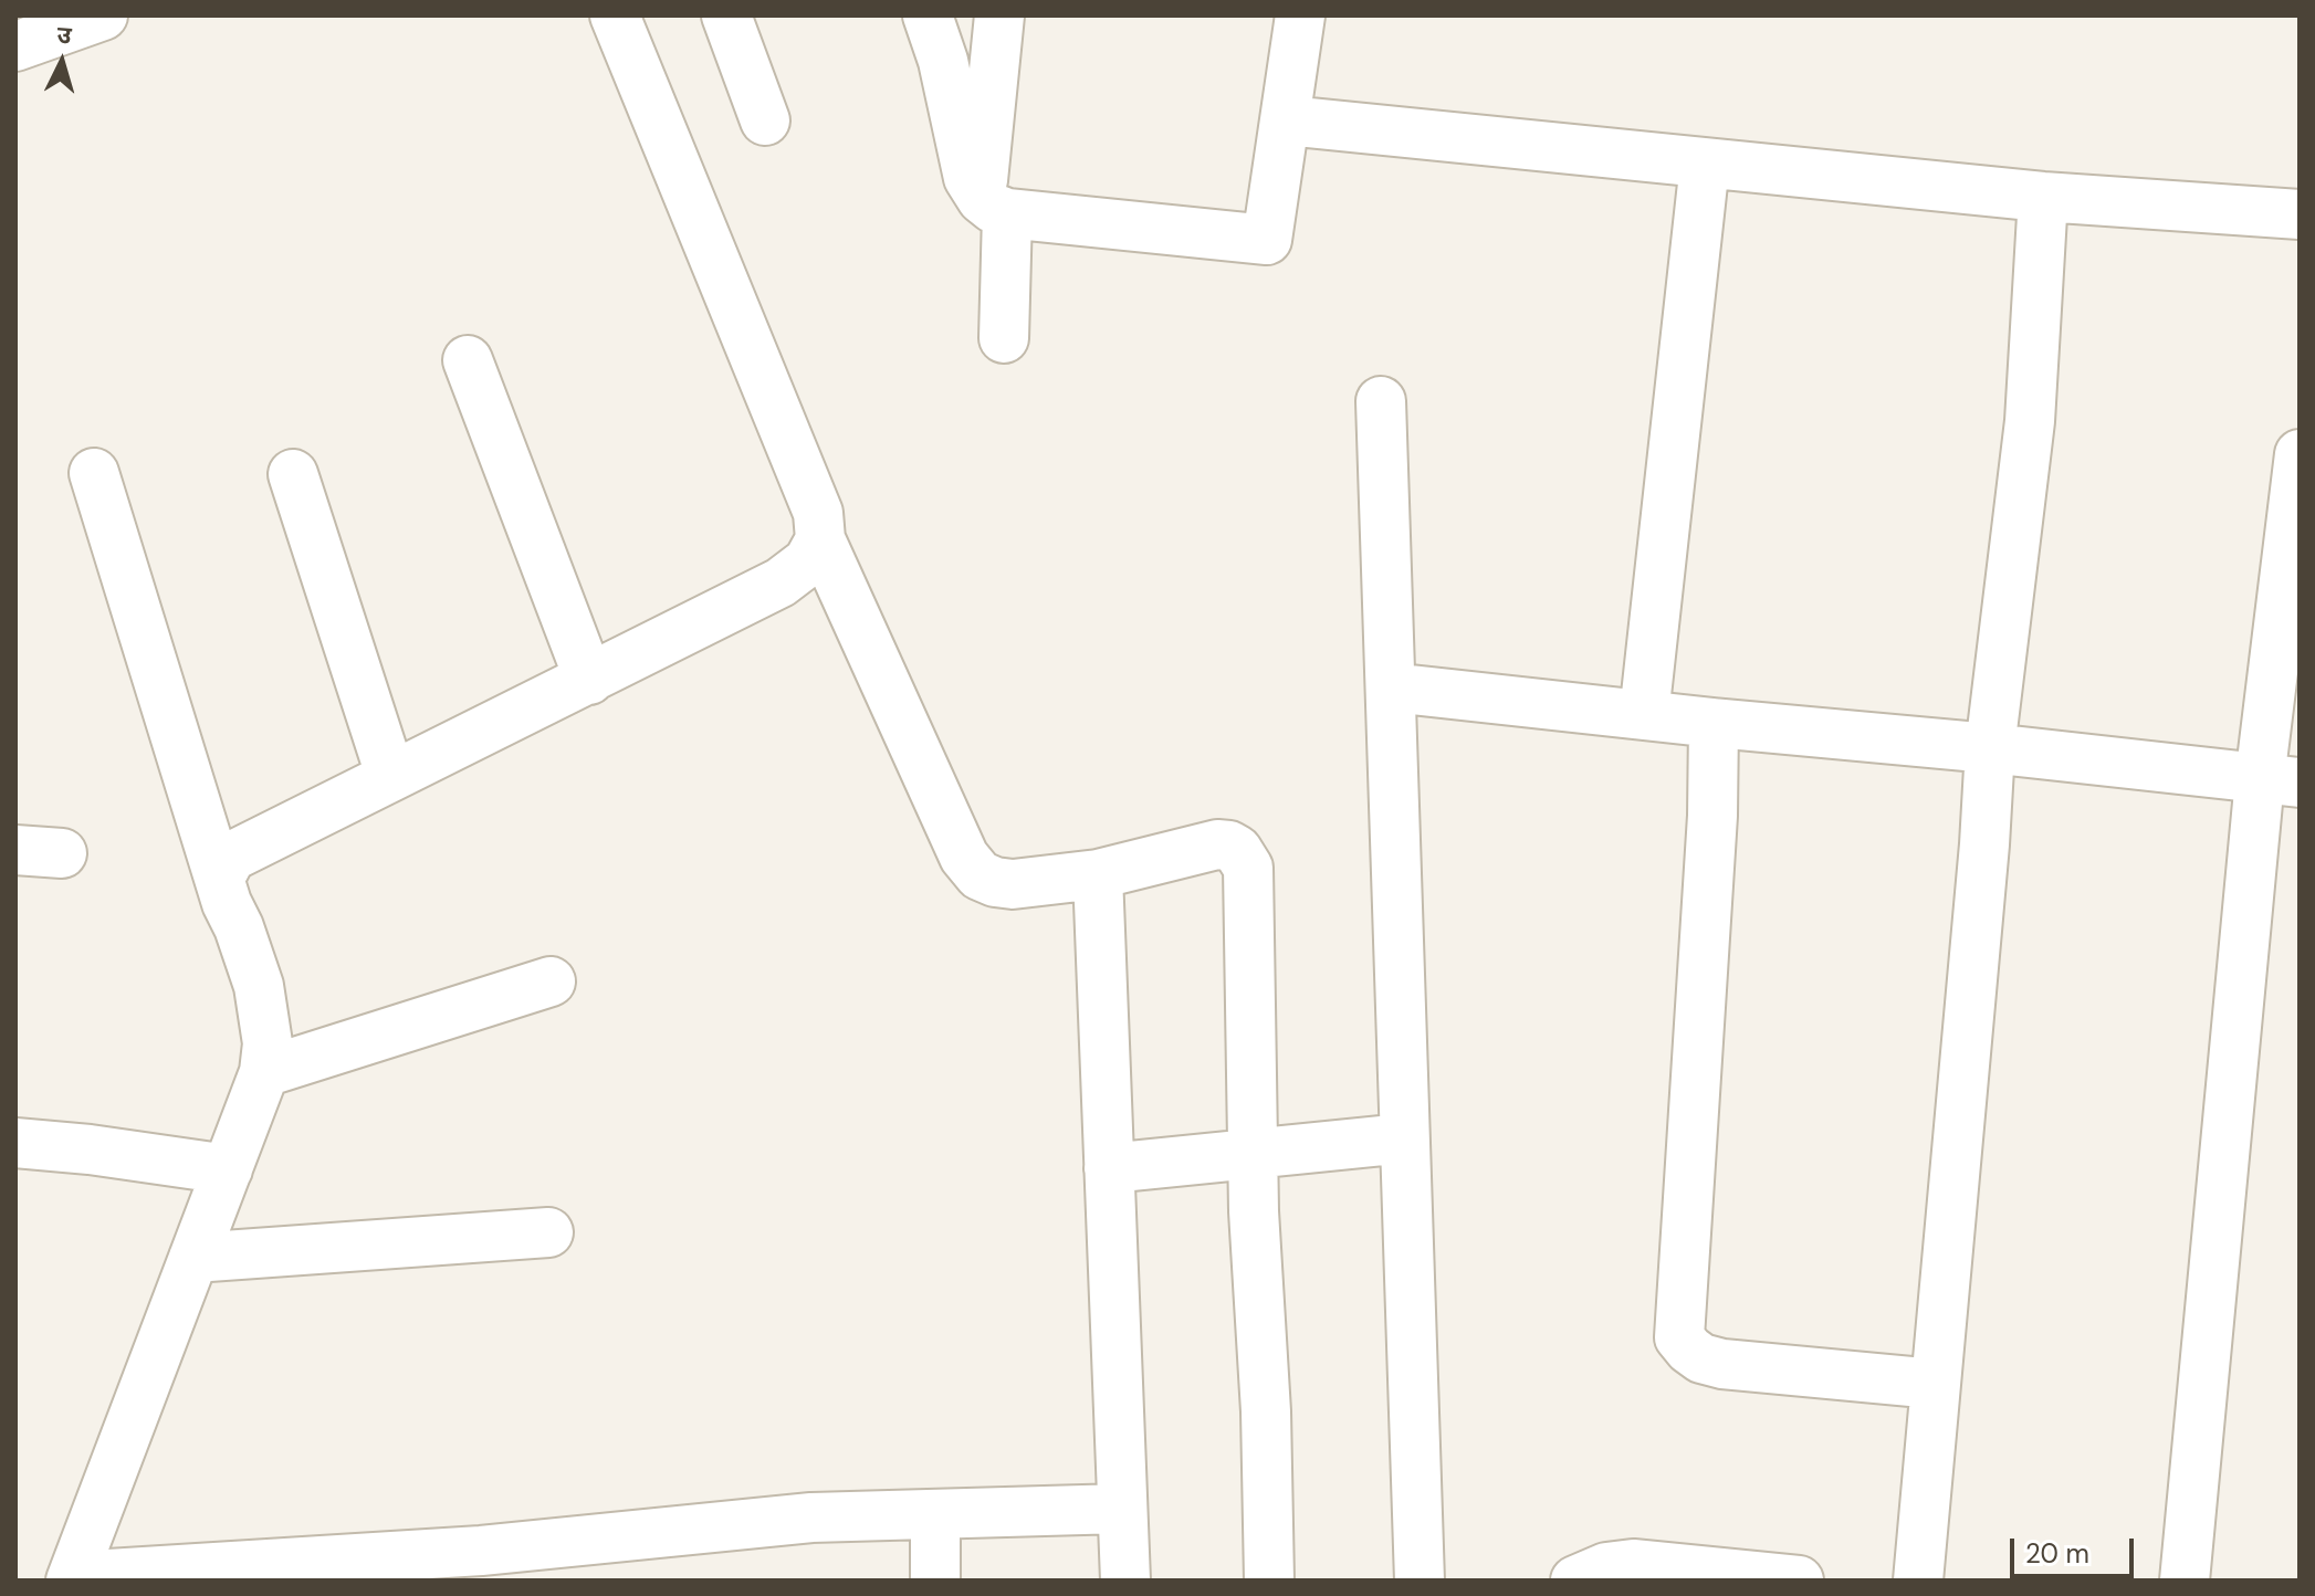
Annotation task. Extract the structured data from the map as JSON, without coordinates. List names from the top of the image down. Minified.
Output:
{"scale_bar":"20 m","north":"top"}
